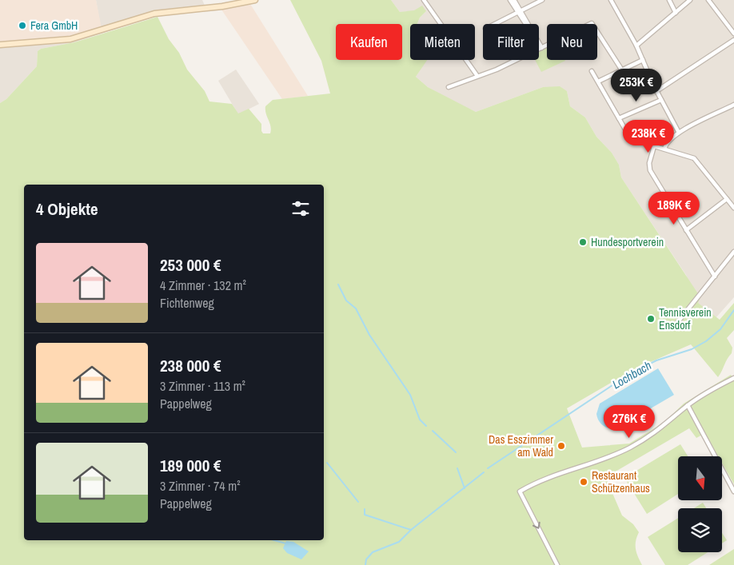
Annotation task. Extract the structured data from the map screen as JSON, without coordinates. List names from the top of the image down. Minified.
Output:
{"water":["Lochbach"],"places":["Fera GmbH","Hundesportverein","Tennisverein Ensdorf","Das Esszimmer am Wald","Restaurant Schützenhaus"],"north":"bottom","page":{"chip":["Kaufen","Mieten","Filter","Neu"],"price":["253K €","238K €","189K €","276K €"],"heading":"4 Objekte","list":[{"name":"253 000 €","note":"4 Zimmer · 132 m² · Fichtenweg"},{"name":"238 000 €","note":"3 Zimmer · 113 m² · Pappelweg"},{"name":"189 000 €","note":"3 Zimmer · 74 m² · Pappelweg"}]}}
